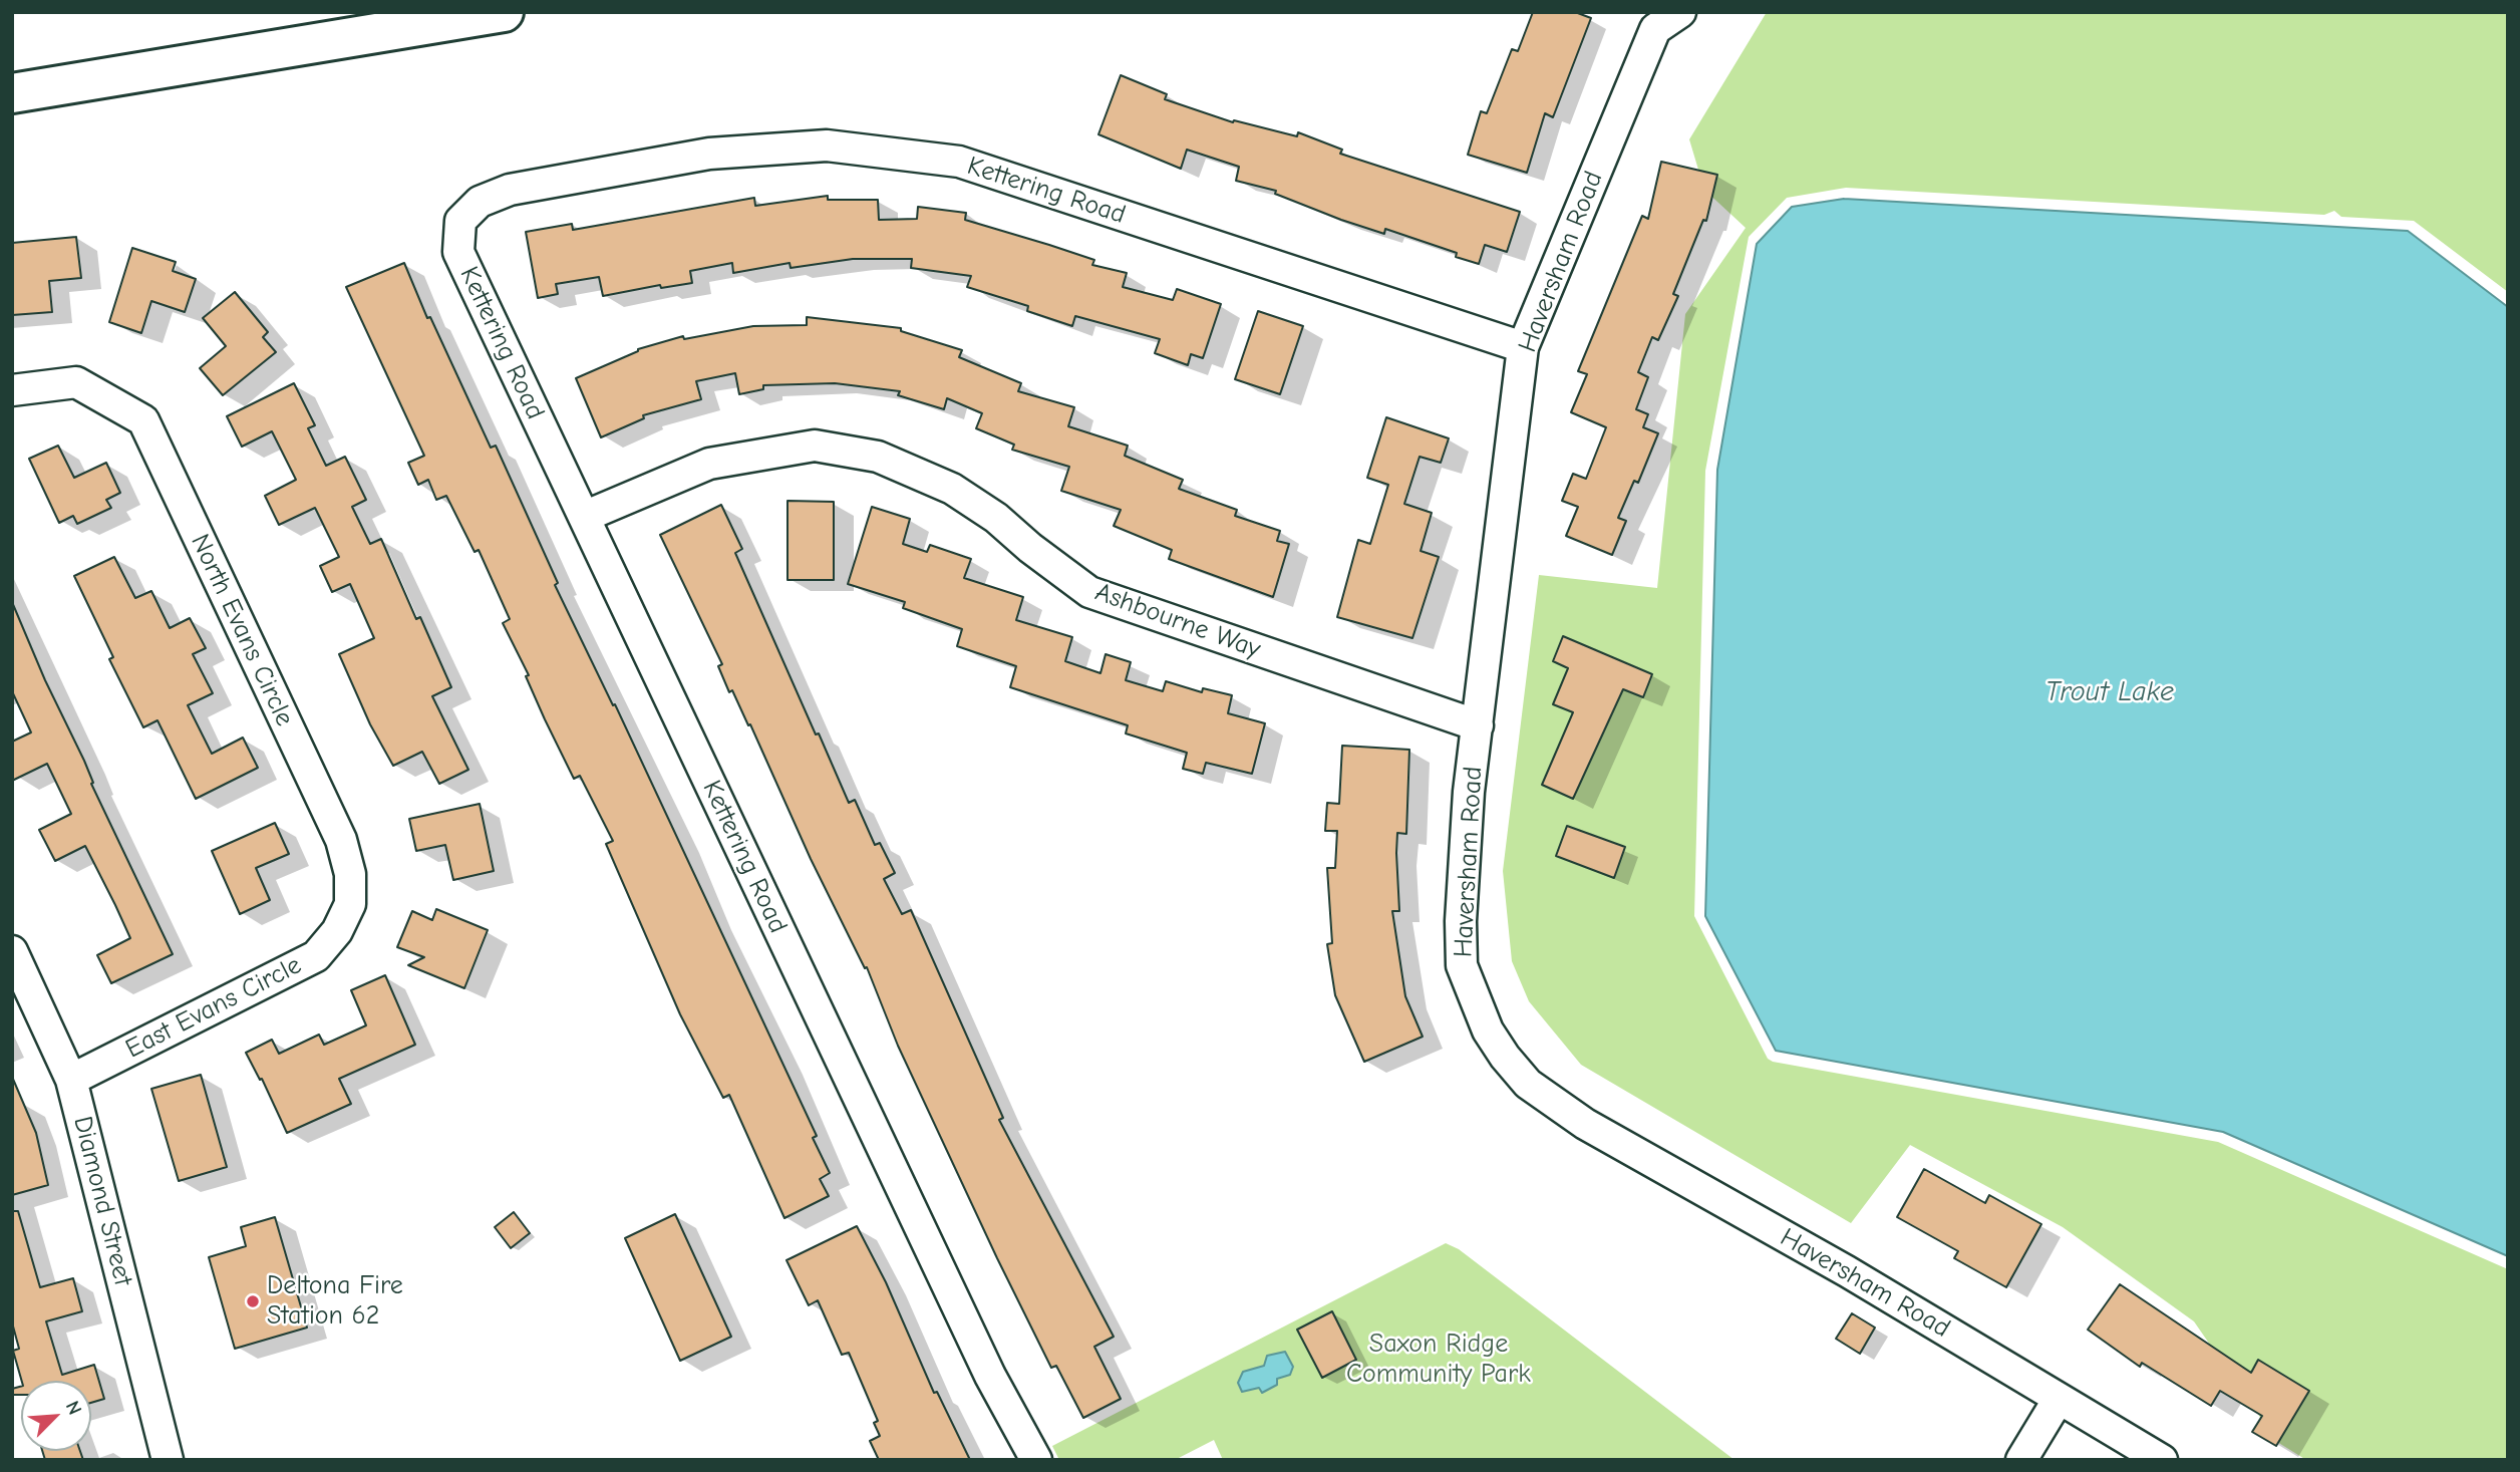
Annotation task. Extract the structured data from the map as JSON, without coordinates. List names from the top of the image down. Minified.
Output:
{"streets":{"street":["Kettering Road","Haversham Road","Ashbourne Way","North Evans Circle","East Evans Circle","Diamond Street"]},"crossings":[["Kettering Road","Haversham Road"],["Kettering Road","Ashbourne Way"],["Haversham Road","Ashbourne Way"],["North Evans Circle","East Evans Circle"],["East Evans Circle","Diamond Street"]],"water":["Trout Lake"],"parks":["Saxon Ridge Community Park"],"places":["Deltona Fire Station 62"],"north":"top right"}
